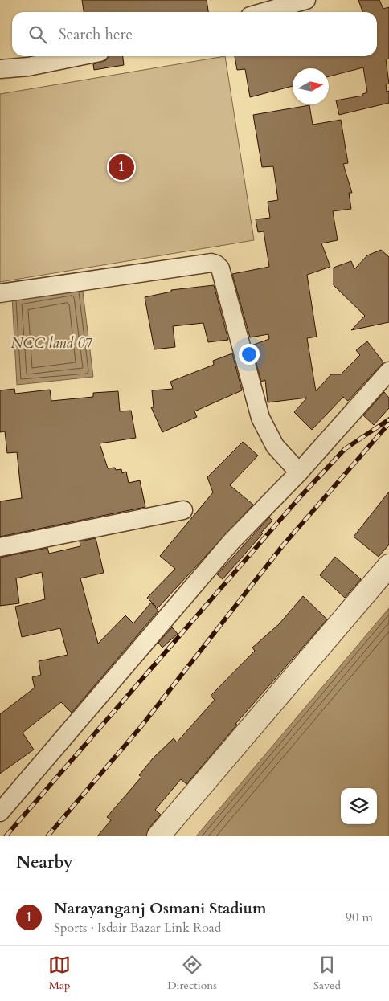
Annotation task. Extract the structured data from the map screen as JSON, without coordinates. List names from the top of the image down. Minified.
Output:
{"water":["NCC land 07"],"north":"right","page":{"search":"Search here","pins":"1","heading":"Nearby","list":[{"mark":"1","name":"Narayanganj Osmani Stadium","note":"Sports · Isdair Bazar Link Road","value":"90 m"}],"nav":["Map","Directions","Saved"]}}
